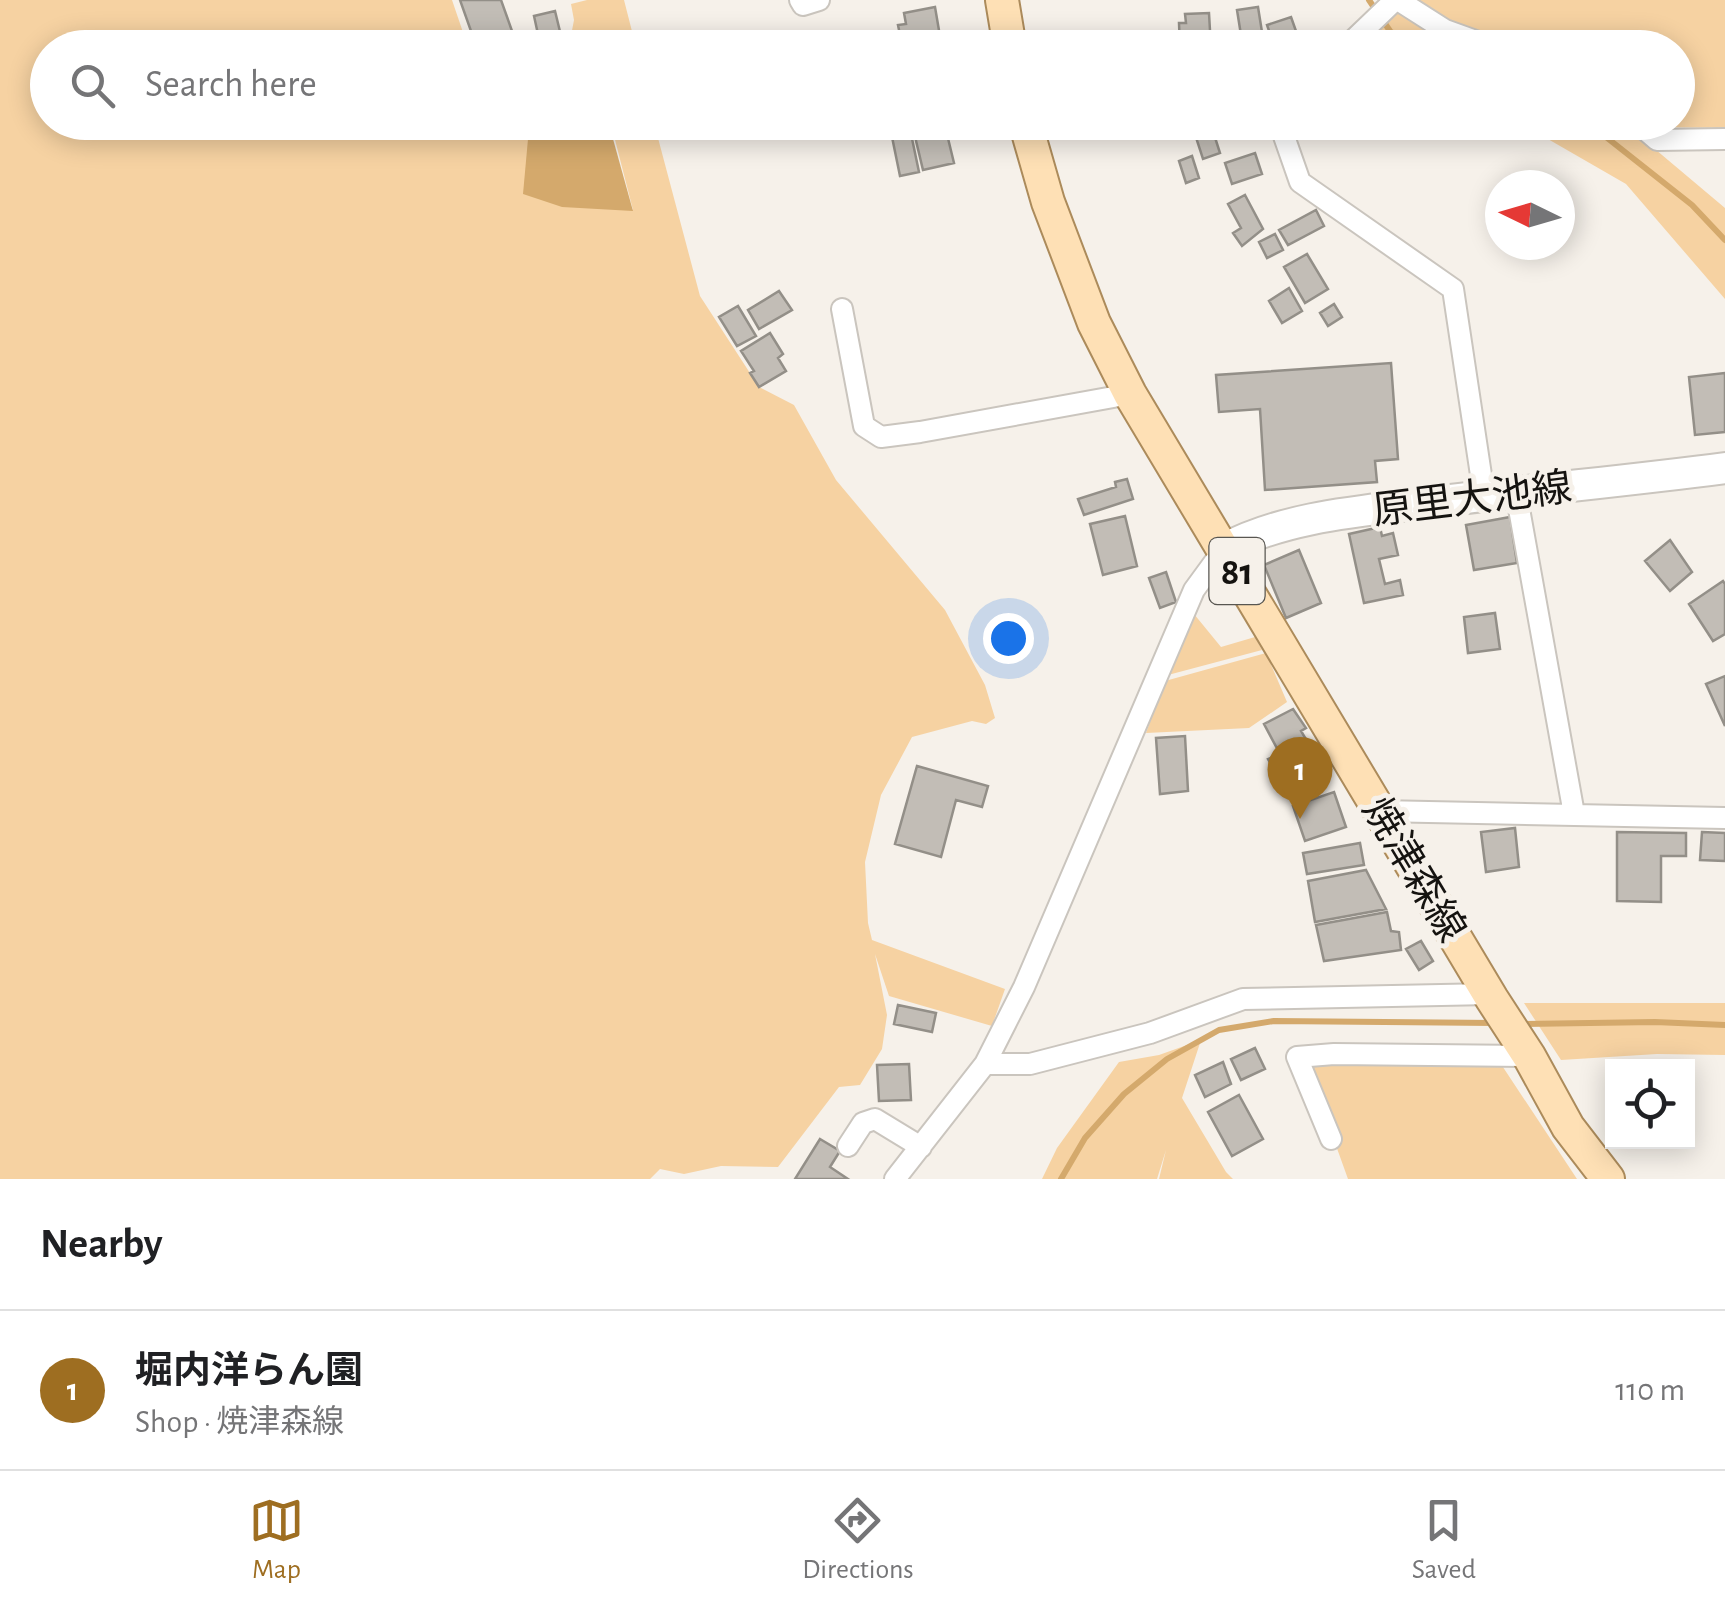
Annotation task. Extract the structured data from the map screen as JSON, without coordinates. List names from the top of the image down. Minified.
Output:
{"streets":{"main road":["原里大池線","81","焼津森線"]},"crossings":[["原里大池線","焼津森線"]],"north":"left","page":{"search":"Search here","pins":"1","heading":"Nearby","list":[{"mark":"1","name":"堀内洋らん園","note":"Shop · 焼津森線","value":"110 m"}],"nav":["Map","Directions","Saved"]}}
